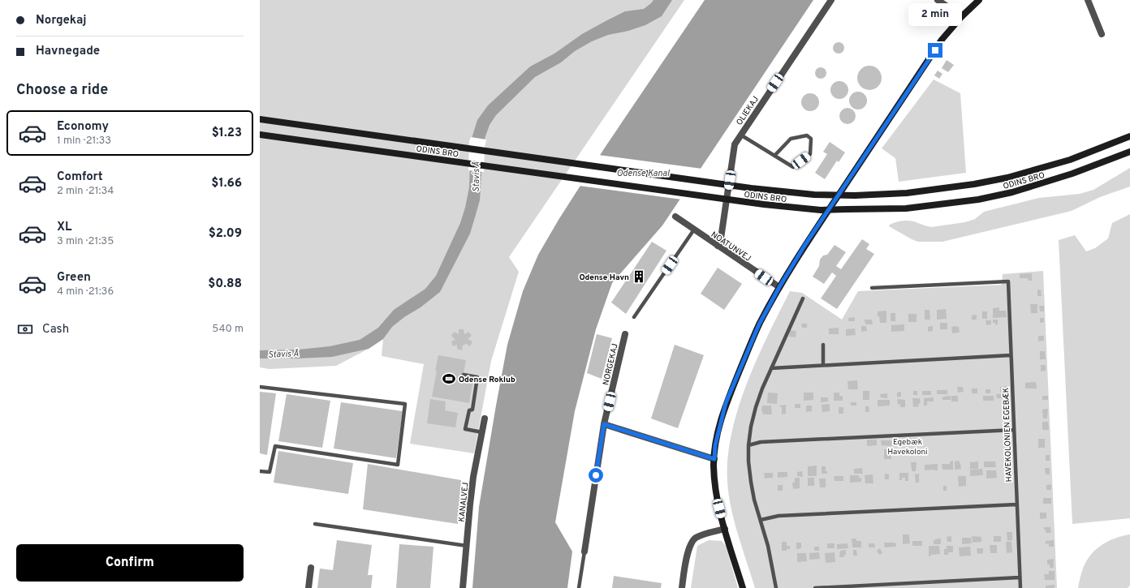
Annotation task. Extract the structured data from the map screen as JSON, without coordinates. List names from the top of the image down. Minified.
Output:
{"streets":{"main road":["ODINS BRO"],"street":["OLIEKAJ","NOATUNVEJ","NORGEKAJ","KANALVEJ"],"lane":["HAVEKOLONIEN EGEBÆK"]},"crossings":[["OLIEKAJ","NOATUNVEJ"]],"water":["Odense Kanal","Stavis Å"],"parks":["Egebæk Havekoloni"],"places":{"building":["Odense Havn"],"sports":["Odense Roklub"]},"page":{"banner":["Norgekaj","Havnegade"],"bubble":"2 min","heading":"Choose a ride","list":[{"name":"Economy","note":"1 min · 21:33","value":"$1.23"},{"name":"Comfort","note":"2 min · 21:34","value":"$1.66"},{"name":"XL","note":"3 min · 21:35","value":"$2.09"},{"name":"Green","note":"4 min · 21:36","value":"$0.88"}],"pay":["Cash","540 m"],"buttons":"Confirm"}}
